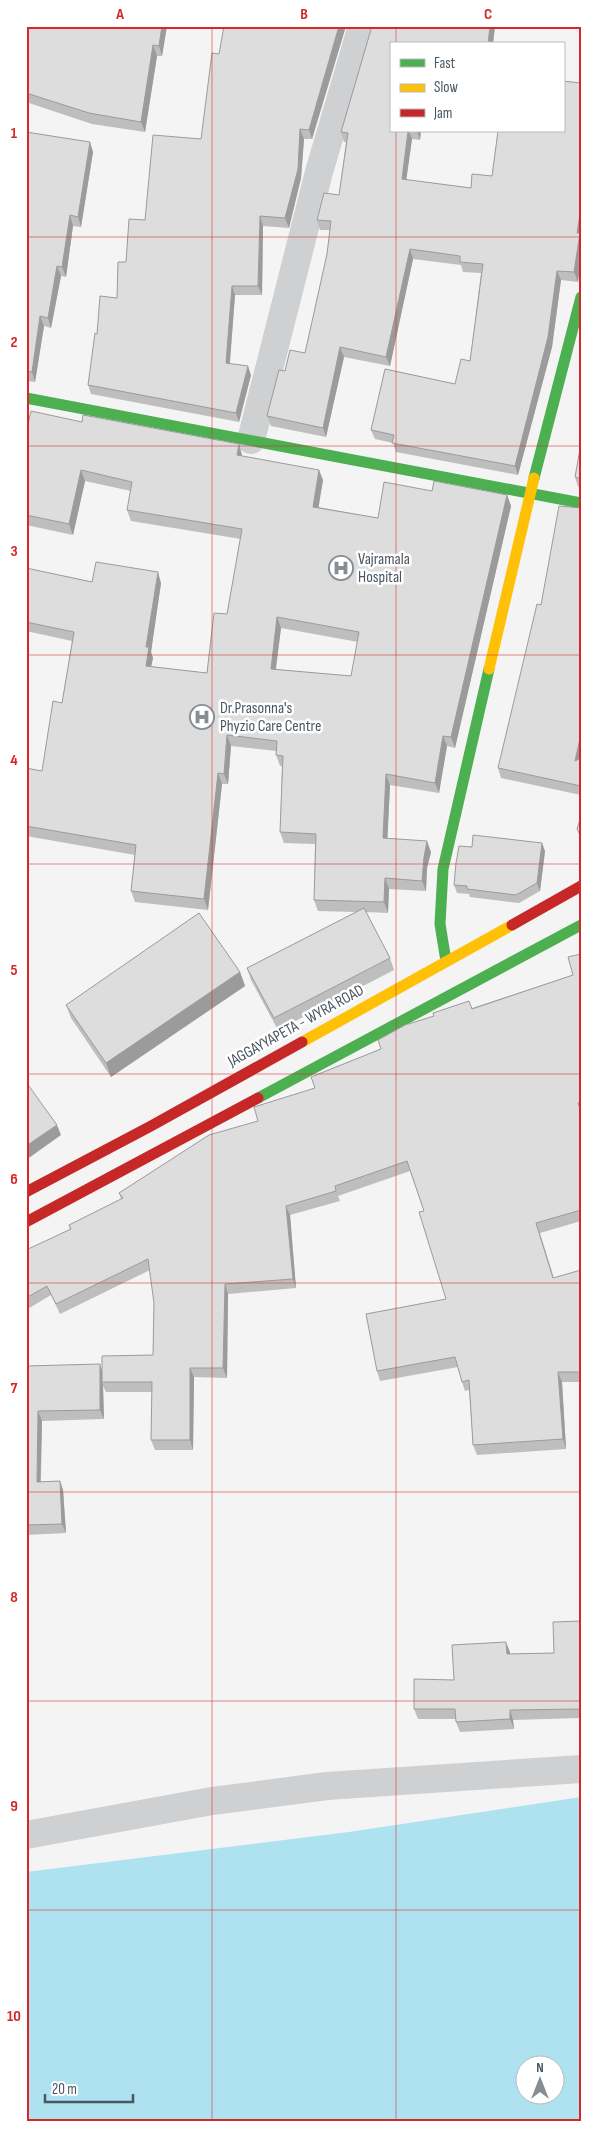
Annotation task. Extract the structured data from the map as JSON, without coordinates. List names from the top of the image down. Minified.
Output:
{"streets":{"main road":["JAGGAYYAPETA - WYRA ROAD"]},"places":{"hospital":["Vajramala Hospital","Dr.Prasonna's Phyzio Care Centre"]},"legend":["Fast","Slow","Jam"],"scale_bar":"20 m","north":"top","grid":{"columns":["A","B","C"],"rows":["1","2","3","4","5","6","7","8","9","10"]}}
